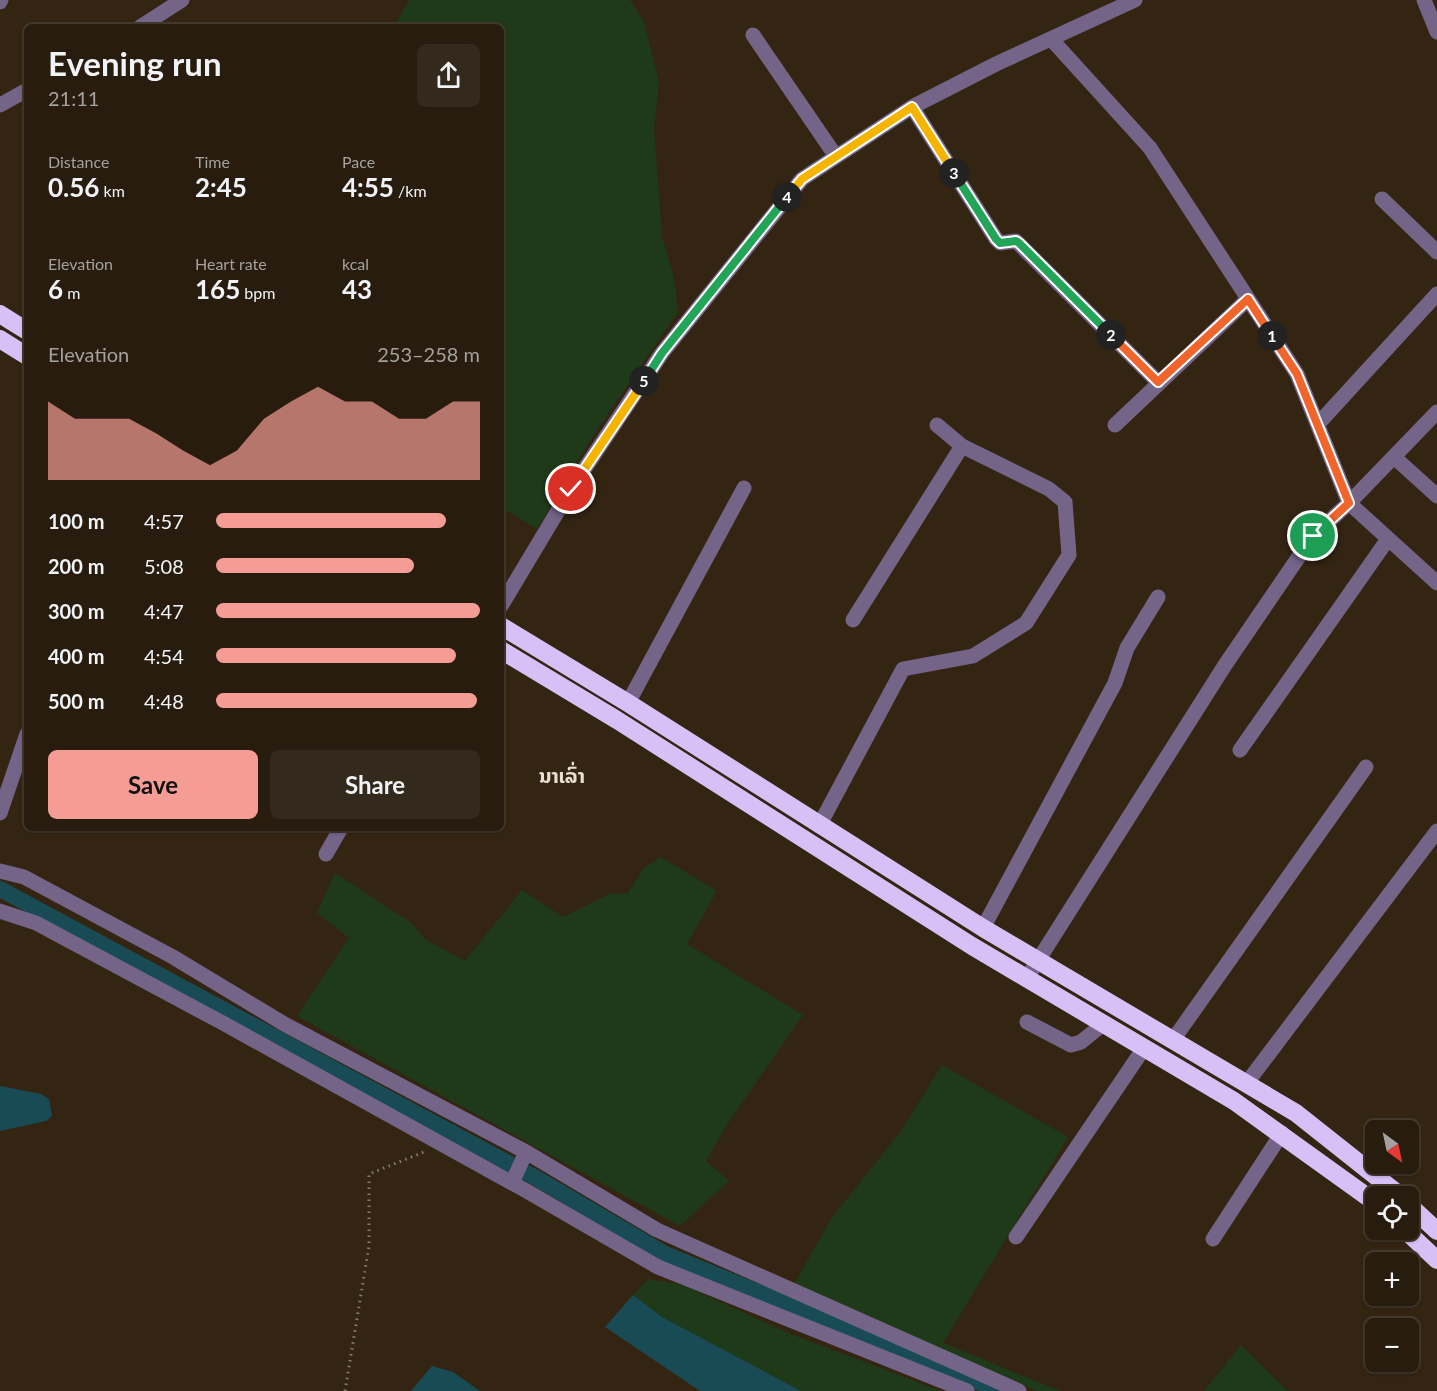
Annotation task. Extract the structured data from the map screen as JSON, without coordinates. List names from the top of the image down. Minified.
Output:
{"districts":["ນາເລົ່າ"],"north":"bottom right","page":{"heading":["Evening run","21:11"],"stats":[["Distance","0.56 km"],["Time","2:45"],["Pace","4:55 /km"],["Elevation","6 m"],["Heart rate","165 bpm"],["kcal","43"]],"pins":["3","4","2","1","5"],"chart":["Elevation","253–258 m"],"list":[{"name":"100 m","note":"4:57"},{"name":"200 m","note":"5:08"},{"name":"300 m","note":"4:47"},{"name":"400 m","note":"4:54"},{"name":"500 m","note":"4:48"}],"buttons":["Save","Share"],"map_buttons":["+","−"]}}
